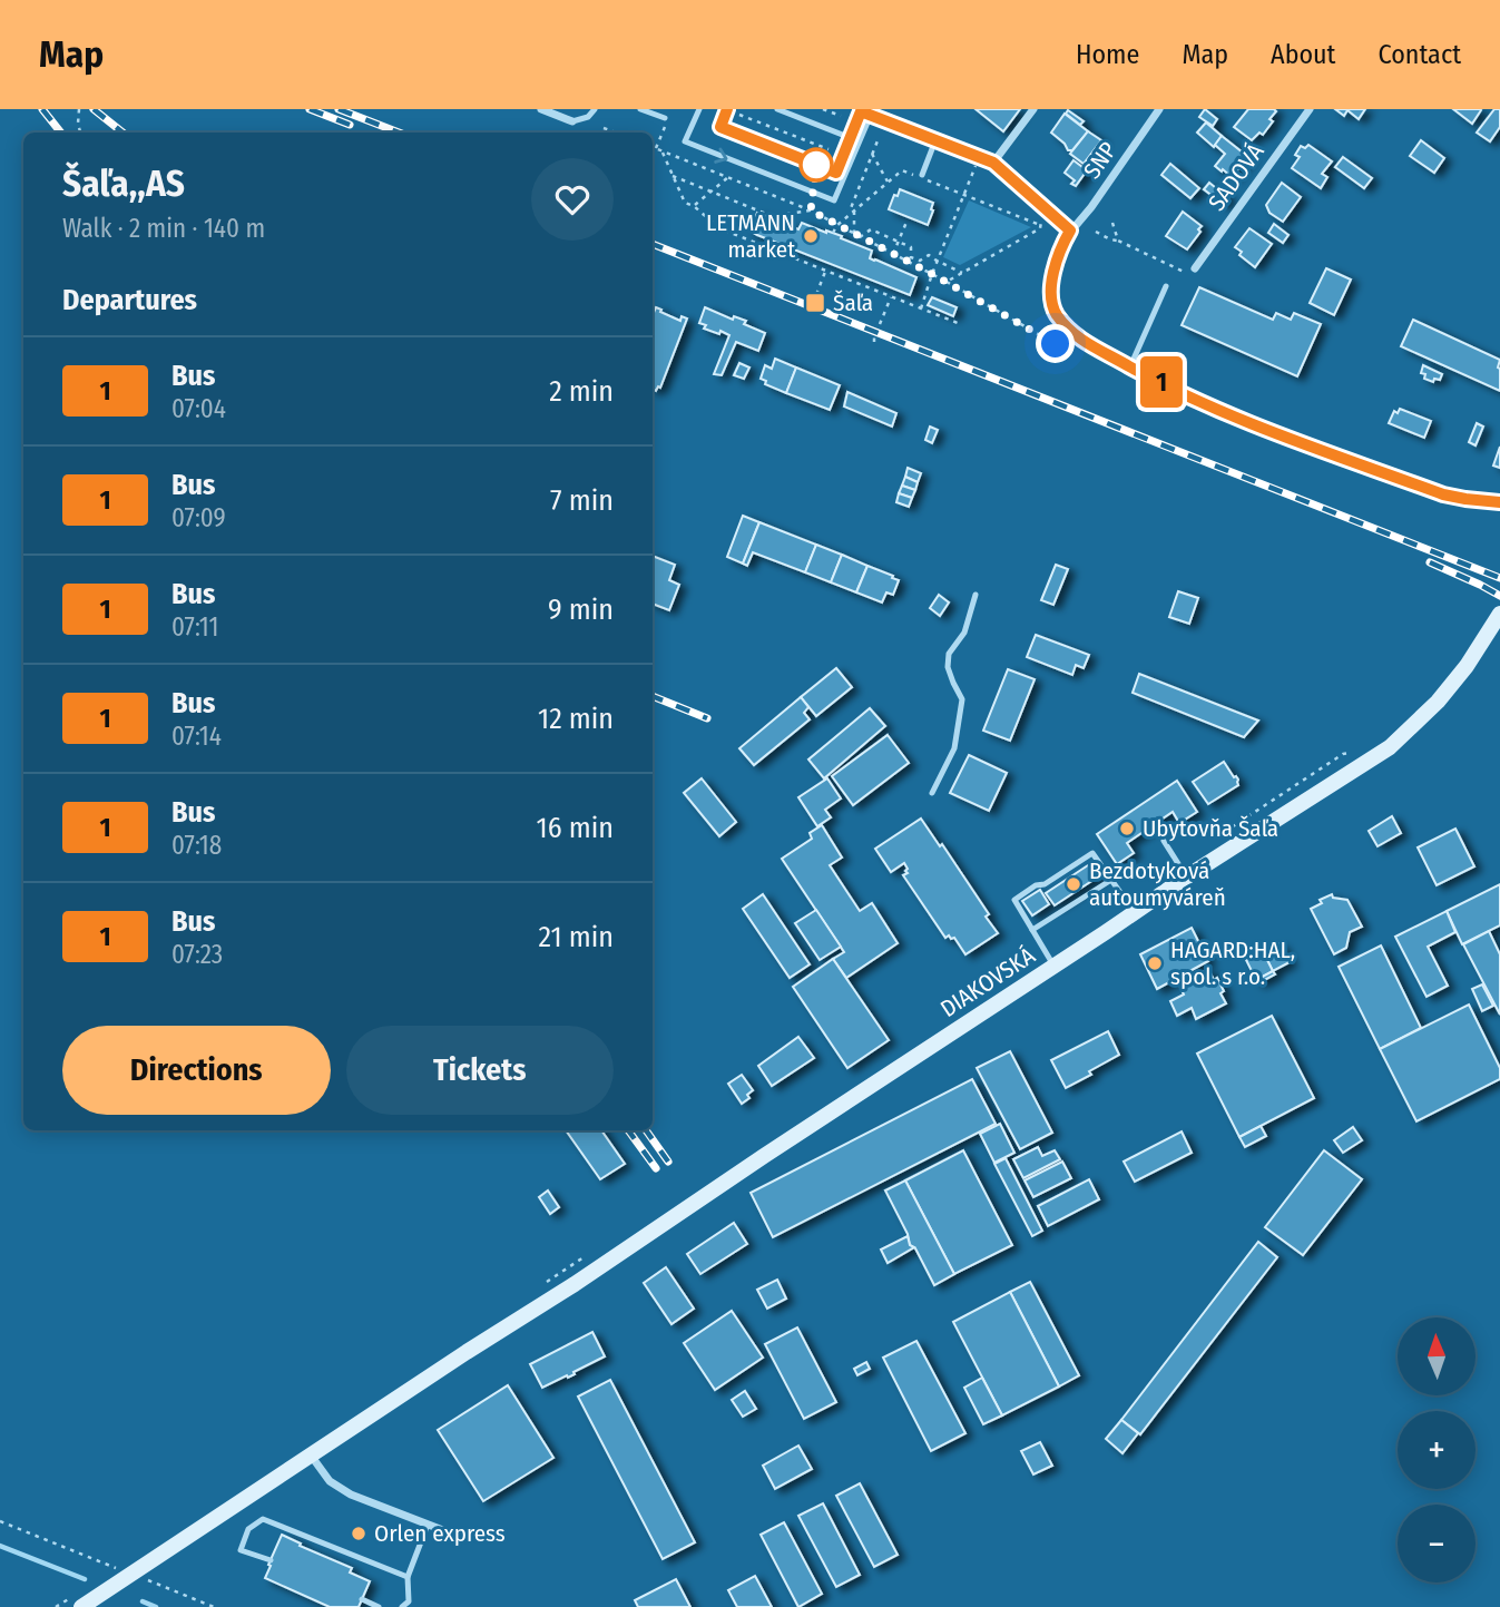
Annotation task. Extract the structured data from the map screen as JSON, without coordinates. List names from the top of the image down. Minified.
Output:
{"streets":{"street":["SNP","SADOVÁ","DIAKOVSKÁ"]},"places":{"other":["LETMANN market","Ubytovňa Šaľa","Bezdotyková autoumyváreň","HAGARD:HAL, spol. s r.o.","Orlen express"],"transit":["Šaľa"]},"lines":["bus line 1"],"north":"top","page":{"header":"Map","nav":["Home","Map","About","Contact"],"on_map":"1","heading":[["Šaľa,,AS","Walk · 2 min · 140 m"],"Departures"],"list":[{"mark":"1","name":"Bus","note":"07:04","value":"2 min"},{"mark":"1","name":"Bus","note":"07:09","value":"7 min"},{"mark":"1","name":"Bus","note":"07:11","value":"9 min"},{"mark":"1","name":"Bus","note":"07:14","value":"12 min"},{"mark":"1","name":"Bus","note":"07:18","value":"16 min"},{"mark":"1","name":"Bus","note":"07:23","value":"21 min"}],"buttons":["Directions","Tickets"],"map_buttons":["+","−"]}}
